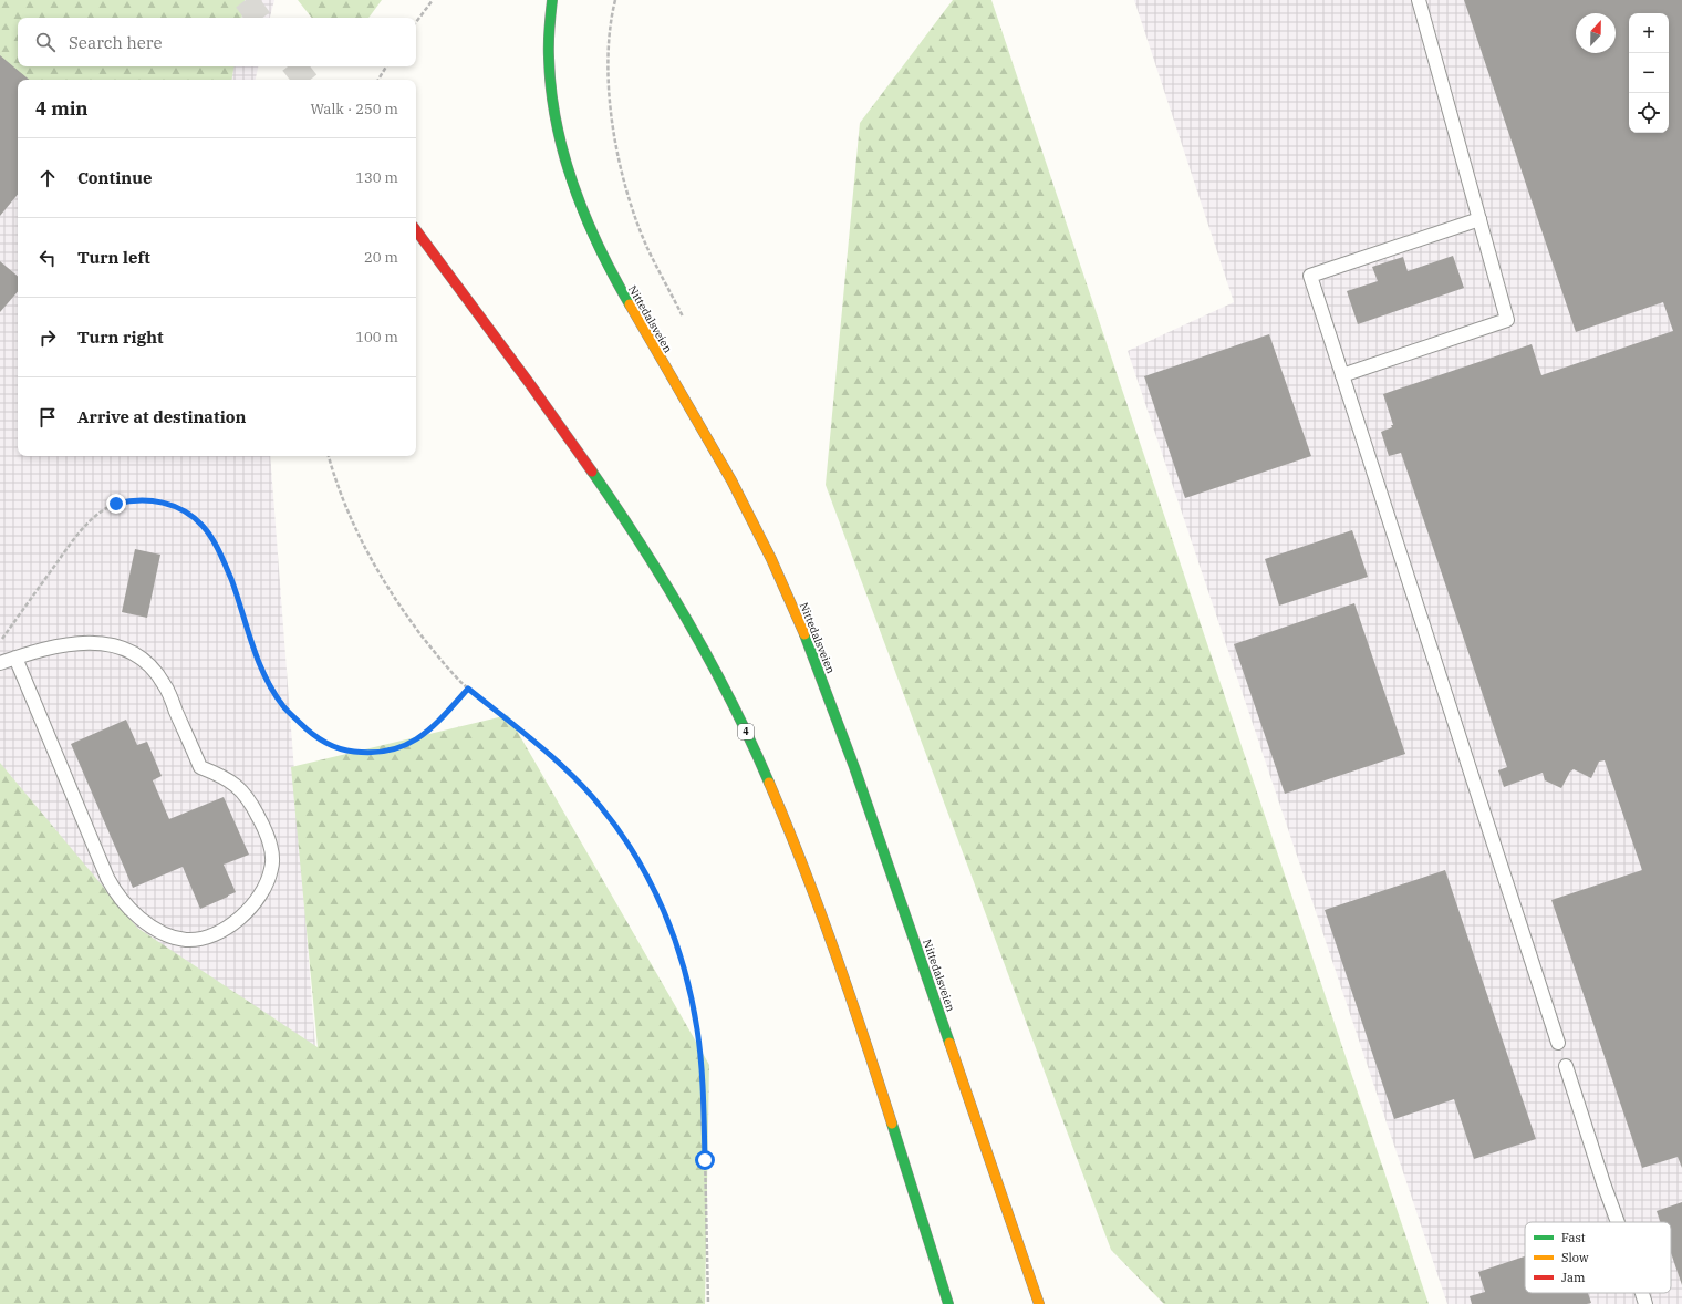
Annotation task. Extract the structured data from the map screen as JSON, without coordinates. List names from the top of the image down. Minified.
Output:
{"streets":{"main road":["Nittedalsveien","4"]},"legend":["Fast","Slow","Jam"],"north":"top","page":{"map_buttons":["+","−"],"search":"Search here","heading":["4 min","Walk · 250 m"],"list":[["Continue","130 m"],["Turn left","20 m"],["Turn right","100 m"],"Arrive at destination"]}}
